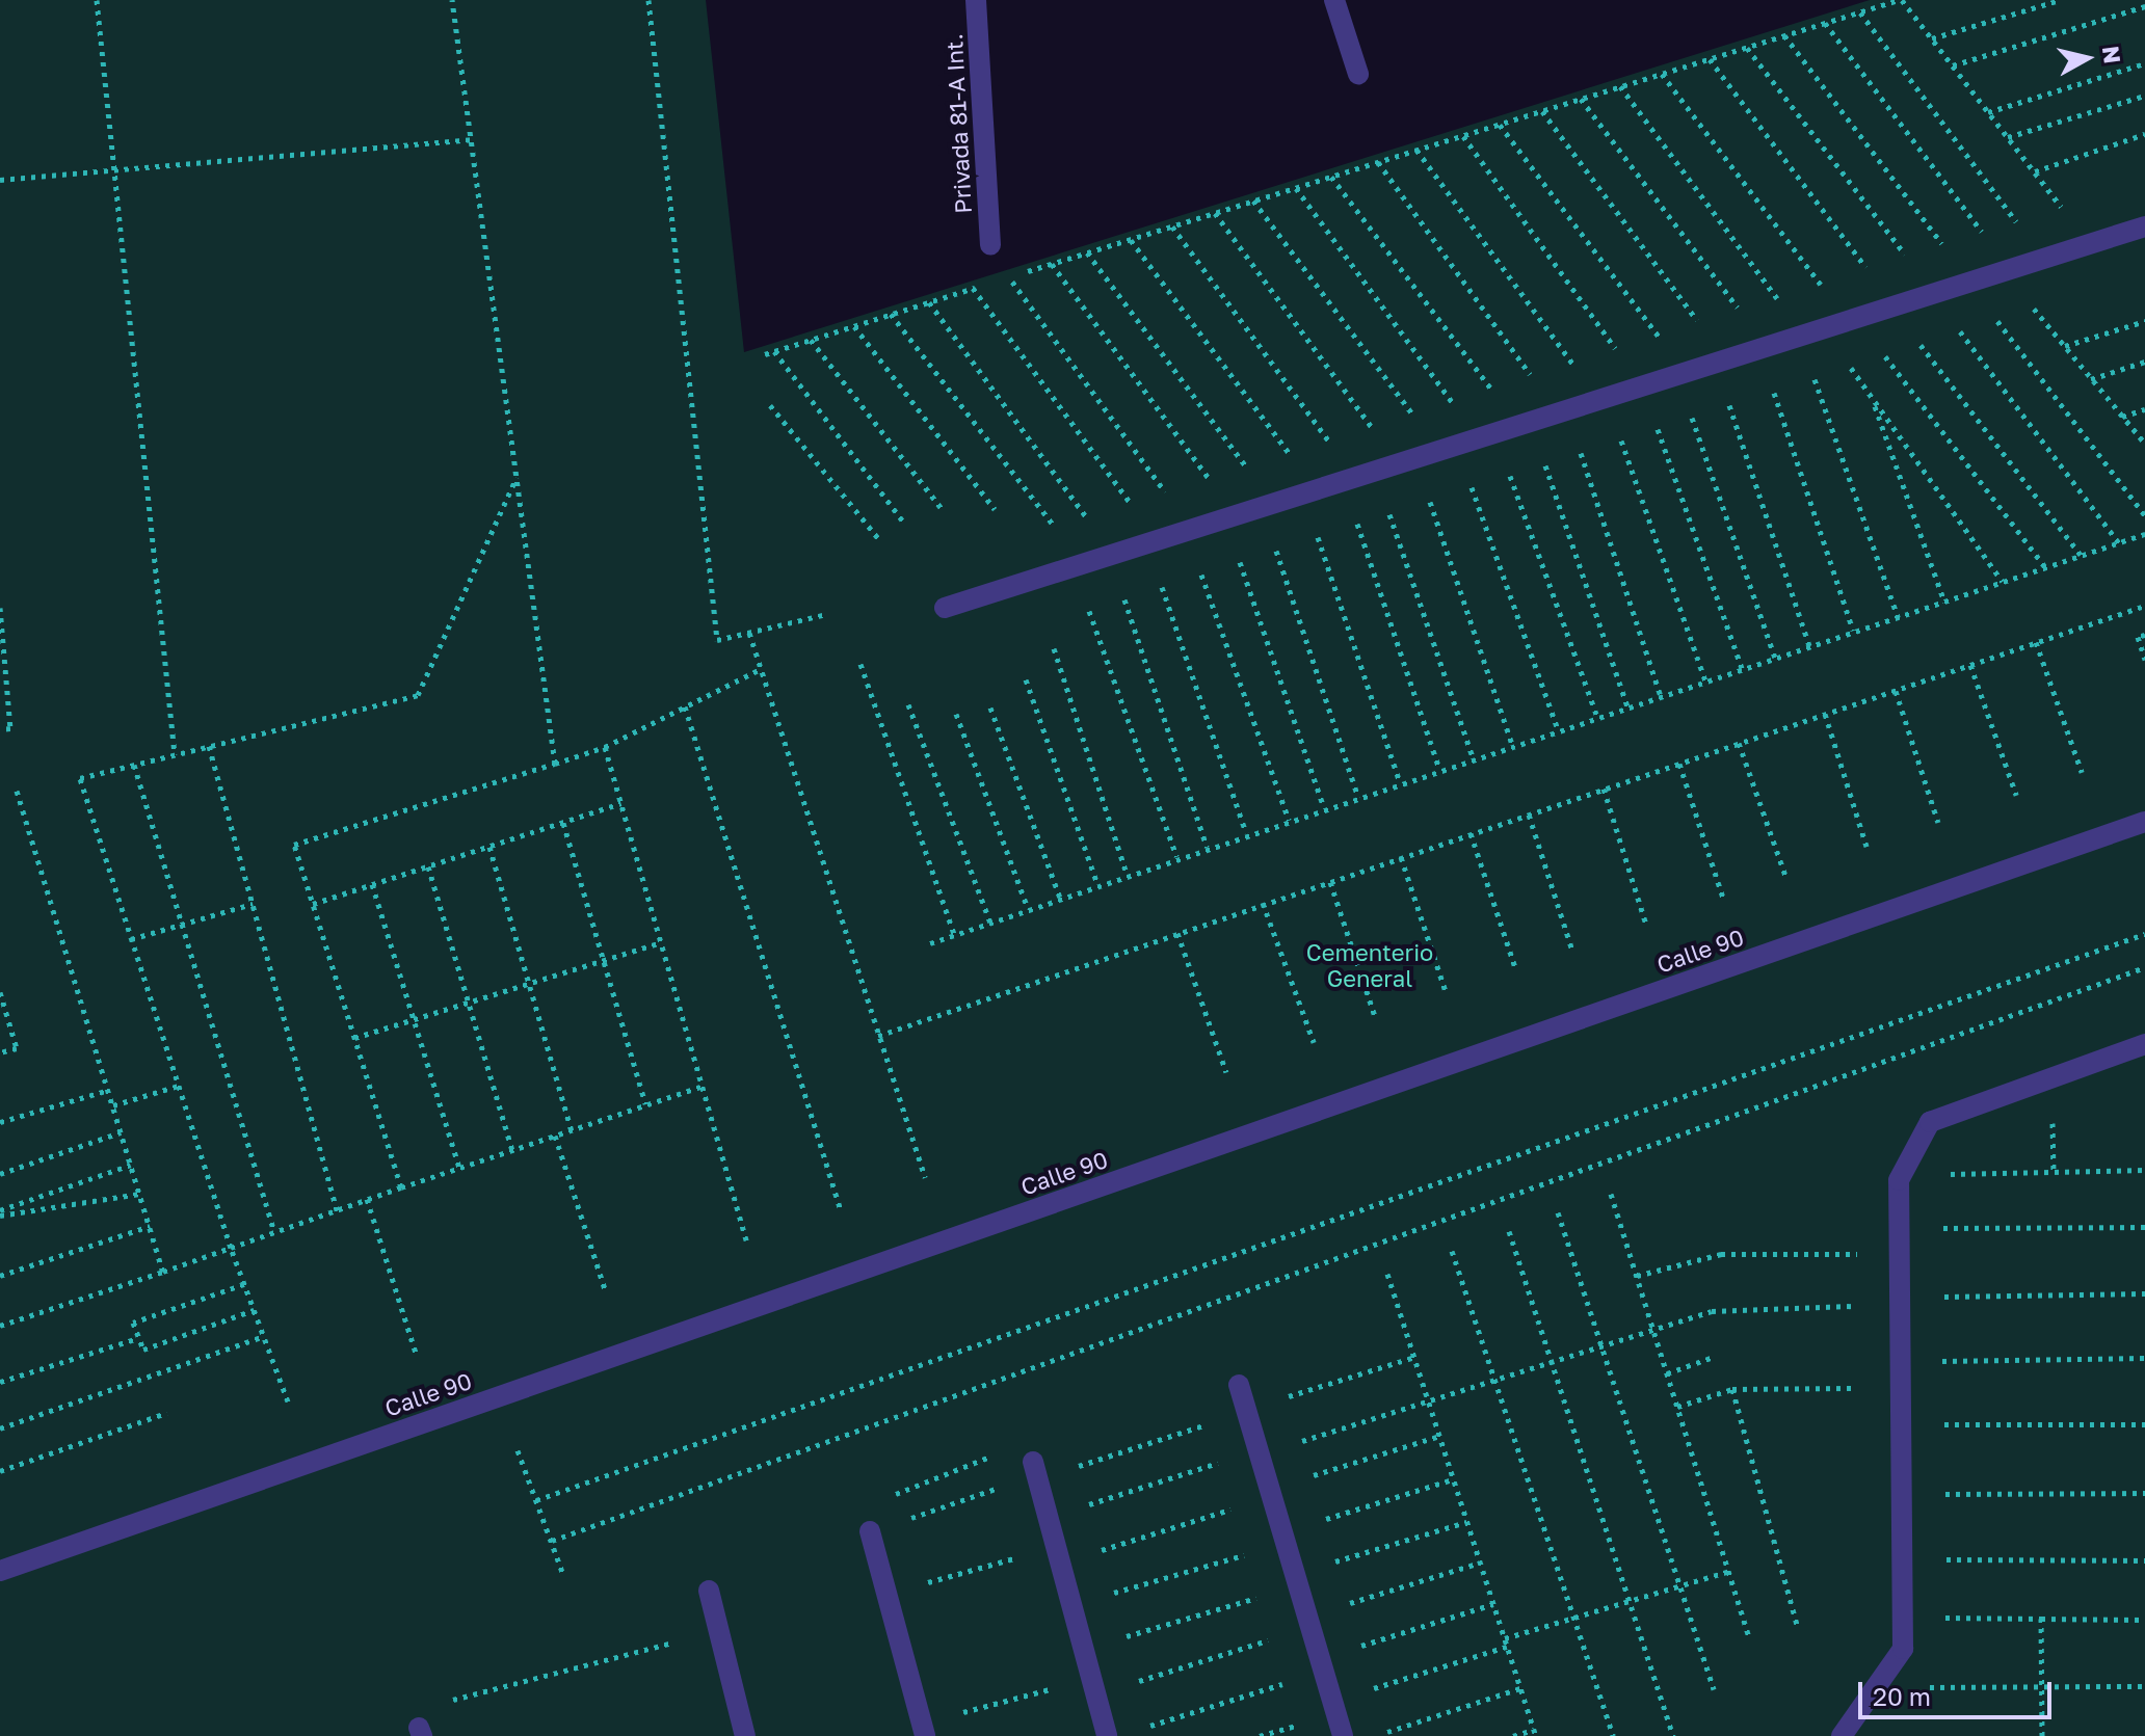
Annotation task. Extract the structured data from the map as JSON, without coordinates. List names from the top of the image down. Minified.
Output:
{"streets":{"street":["Privada 81-A Int.","Calle 90"]},"parks":["Cementerio General"],"scale_bar":"20 m","north":"right"}
